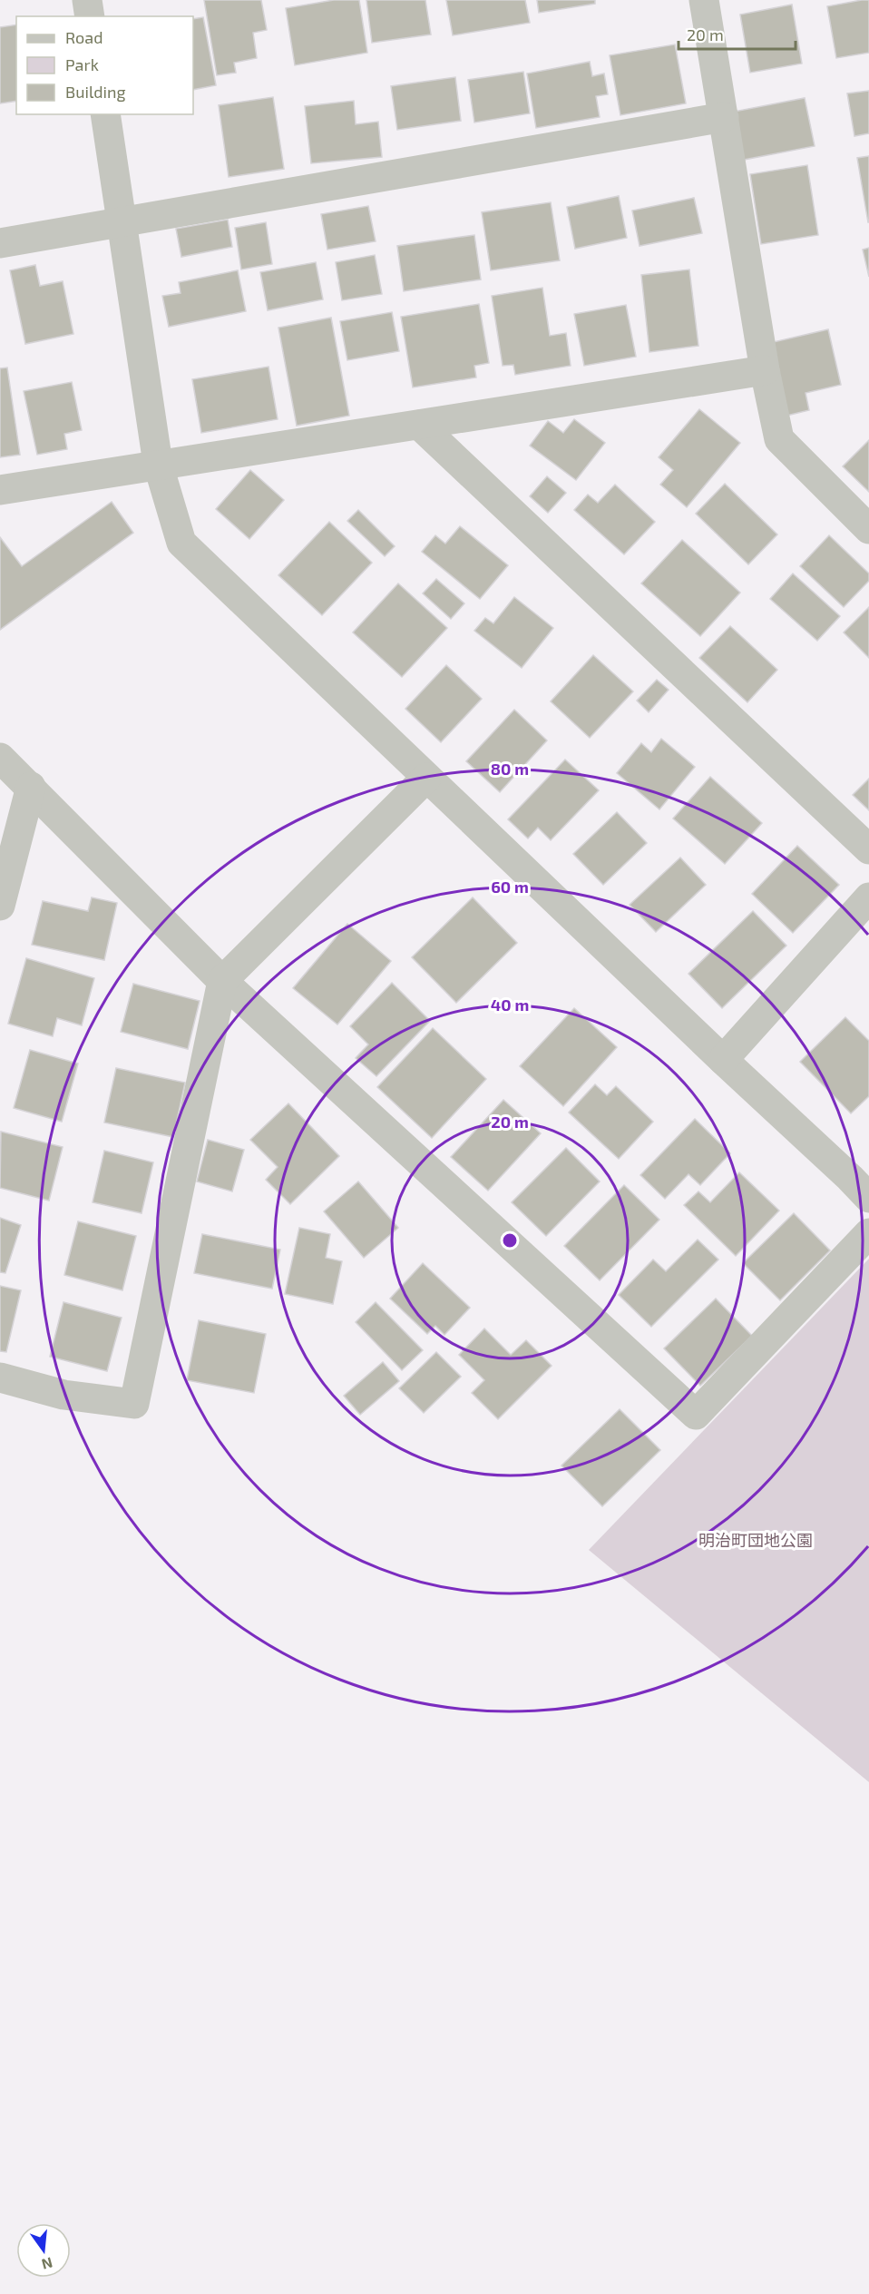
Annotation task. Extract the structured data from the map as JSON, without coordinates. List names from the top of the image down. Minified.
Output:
{"parks":["明治町団地公園"],"legend":["Road","Park","Building"],"scale_bar":"20 m","north":"bottom","rings":["80 m","60 m","40 m","20 m"]}
